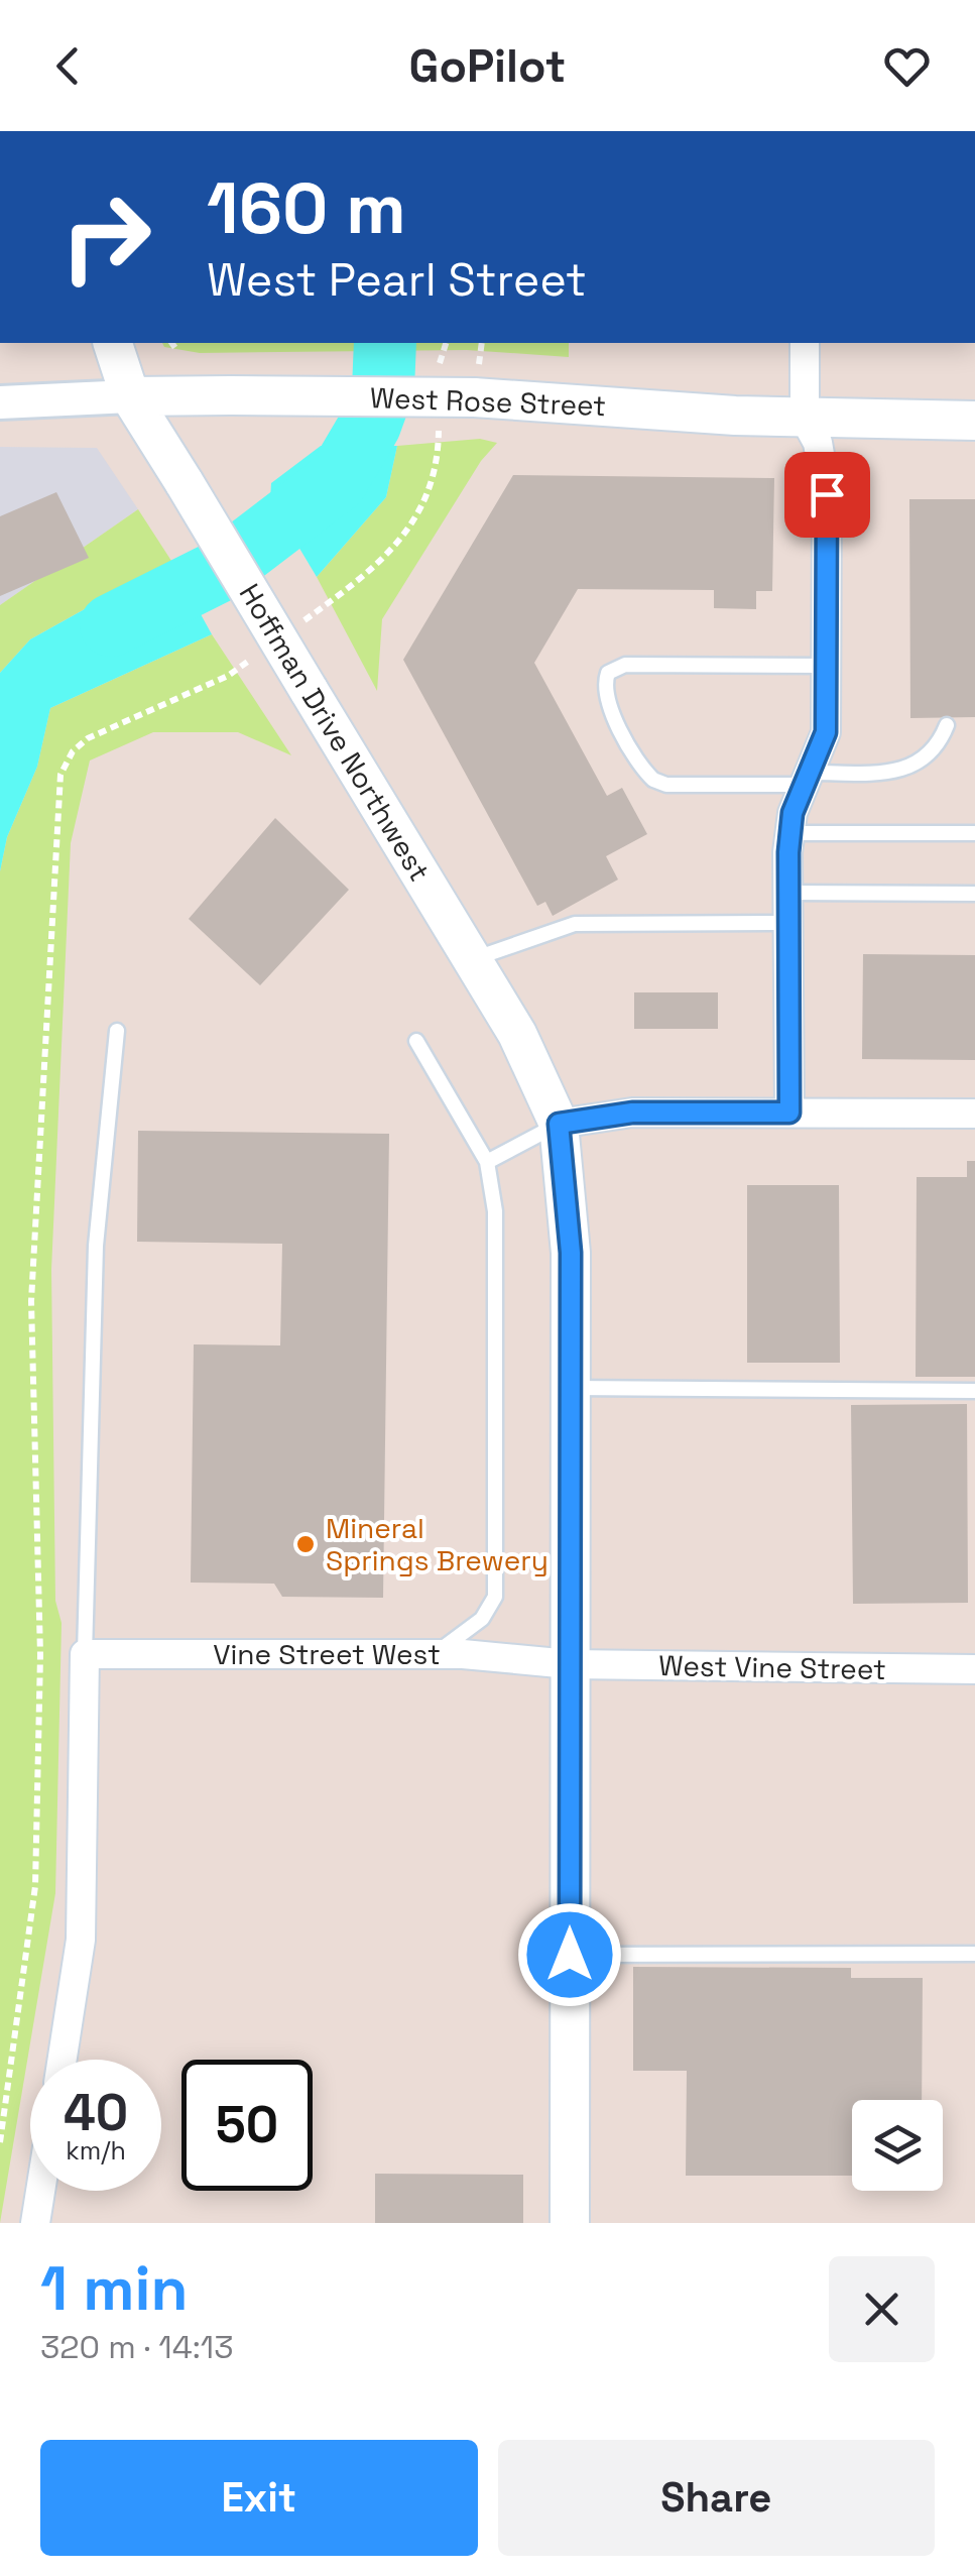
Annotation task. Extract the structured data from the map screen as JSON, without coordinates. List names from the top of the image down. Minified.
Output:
{"streets":{"main road":["West Rose Street","Hoffman Drive Northwest"],"street":["Vine Street West","West Vine Street"]},"crossings":[["West Rose Street","Hoffman Drive Northwest"],["Hoffman Drive Northwest","Vine Street West"],["Hoffman Drive Northwest","West Vine Street"],["Vine Street West","West Vine Street"]],"places":["Mineral Springs Brewery"],"page":{"header":"GoPilot","turn":["160 m","West Pearl Street"],"speed":"40 km/h","limit":"50","heading":["1 min","320 m · 14:13"],"buttons":["Exit","Share"]}}
